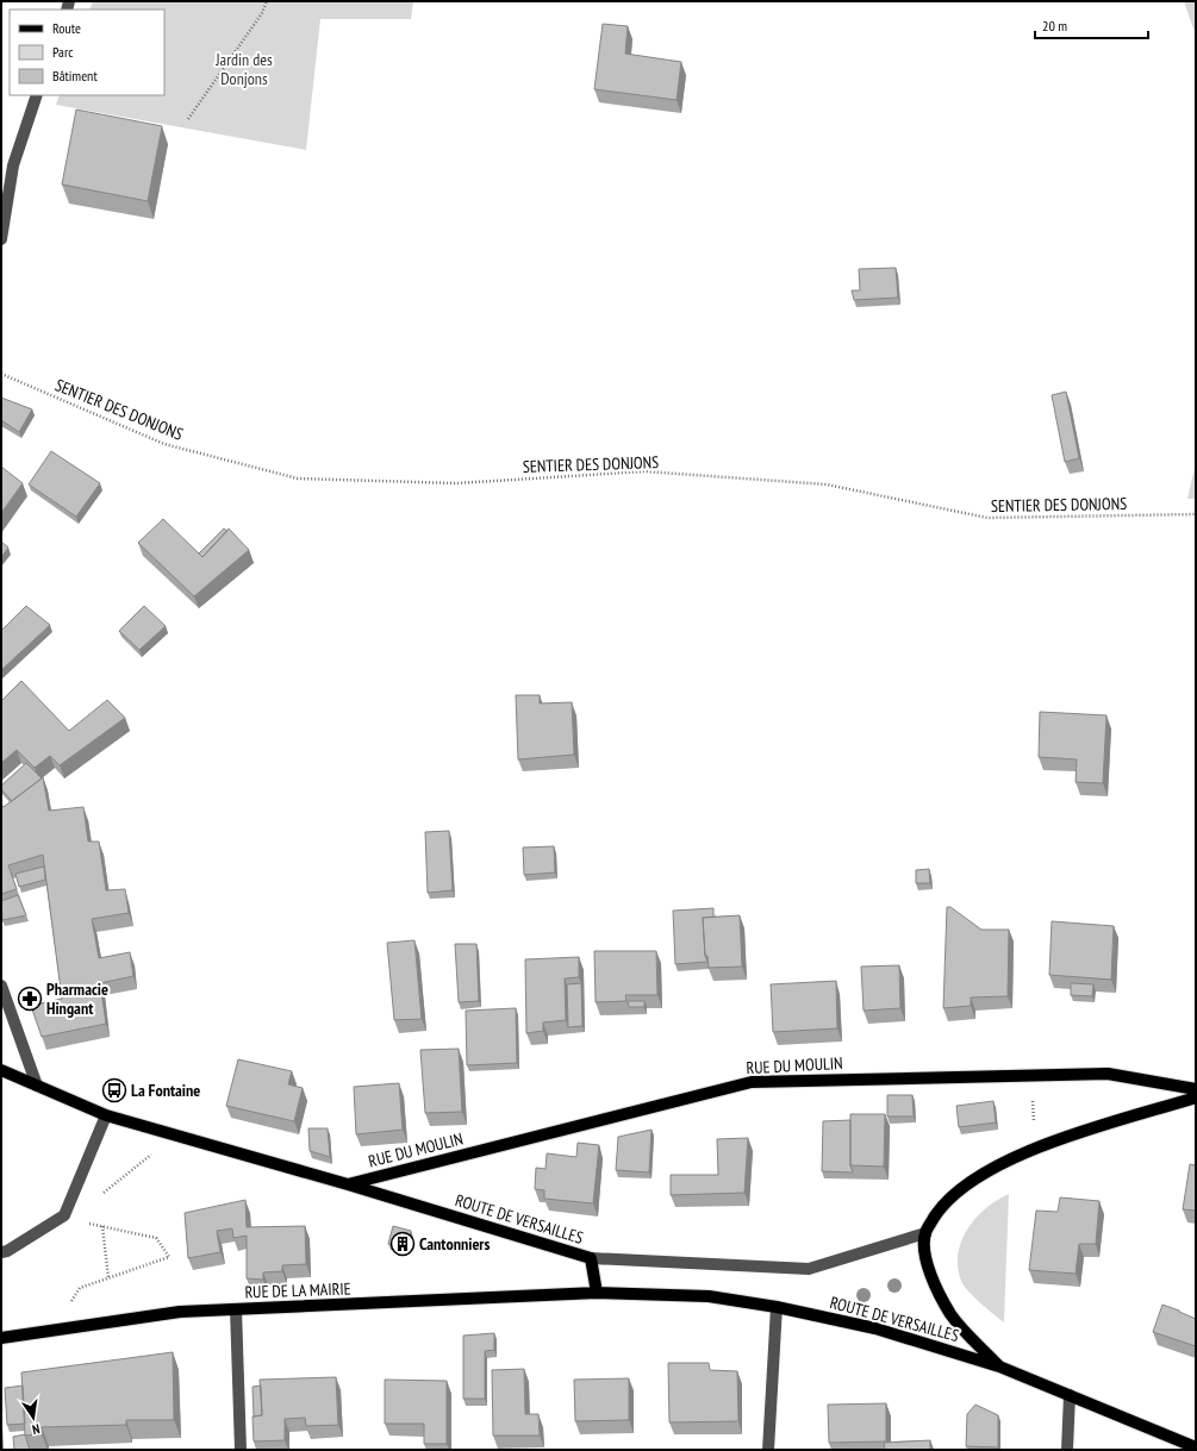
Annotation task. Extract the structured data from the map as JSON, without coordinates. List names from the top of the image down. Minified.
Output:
{"streets":{"main road":["RUE DU MOULIN","ROUTE DE VERSAILLES","RUE DE LA MAIRIE"],"path":["SENTIER DES DONJONS"]},"crossings":[["RUE DU MOULIN","ROUTE DE VERSAILLES"],["ROUTE DE VERSAILLES","RUE DE LA MAIRIE"]],"parks":["Jardin des Donjons"],"places":{"pharmacy":["Pharmacie Hingant"],"bus stop":["La Fontaine"],"building":["Cantonniers"]},"legend":["Route","Parc","Bâtiment"],"scale_bar":"20 m","north":"bottom"}
